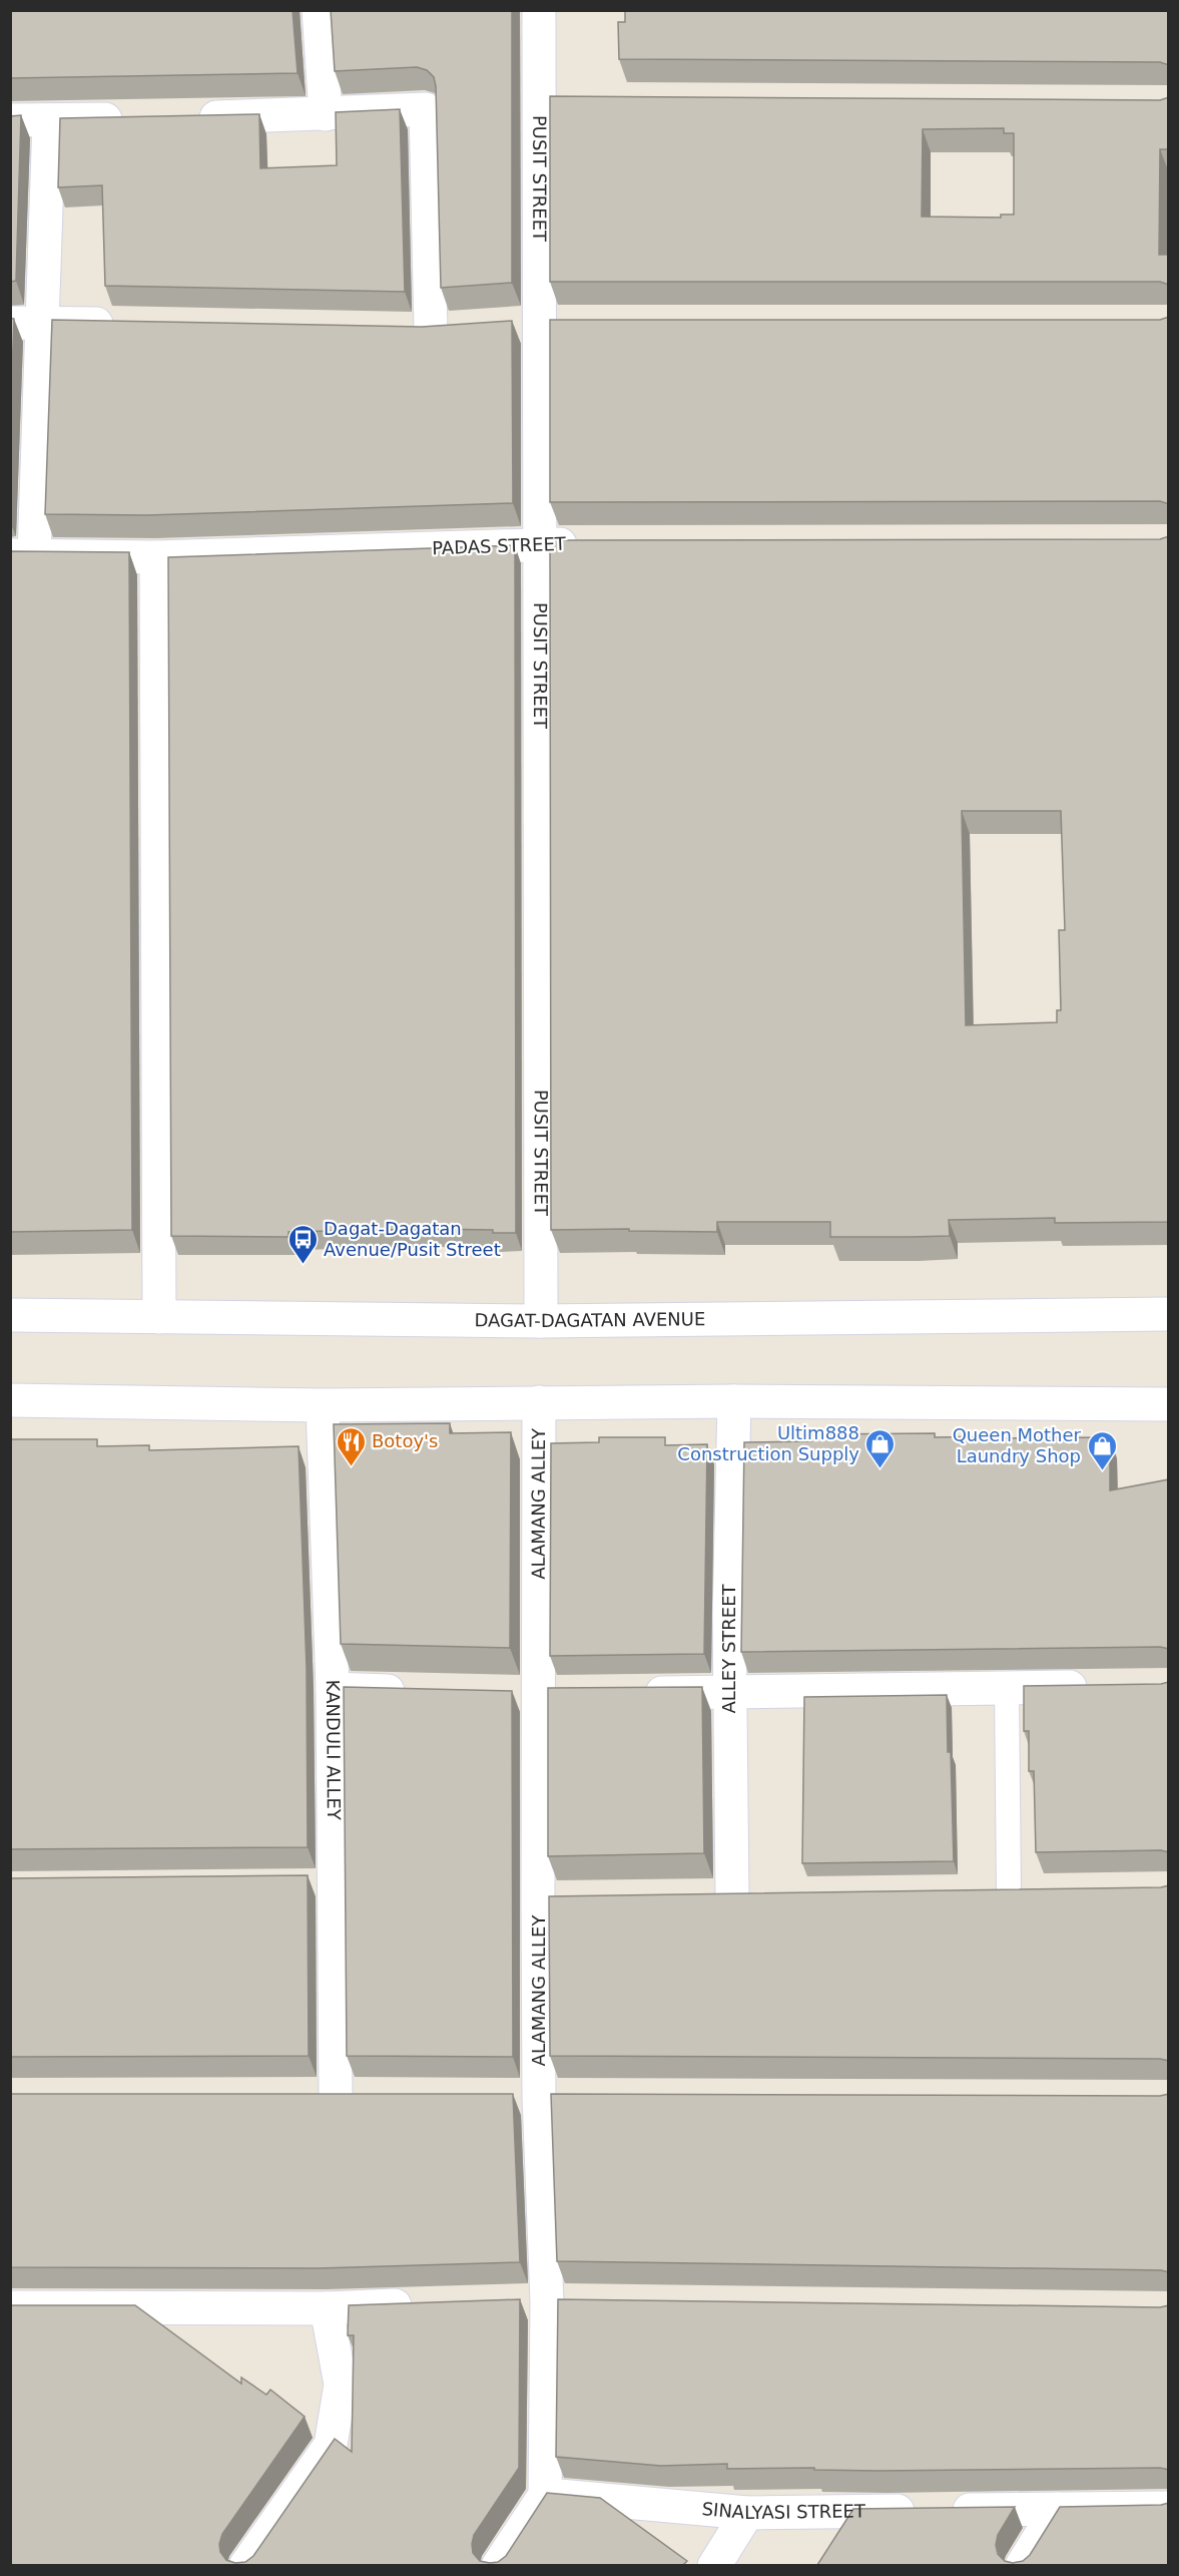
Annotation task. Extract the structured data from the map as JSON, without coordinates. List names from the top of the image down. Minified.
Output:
{"streets":{"street":["PUSIT STREET","PADAS STREET","DAGAT-DAGATAN AVENUE","ALAMANG ALLEY","ALLEY STREET","KANDULI ALLEY","SINALYASI STREET"]},"crossings":[["PUSIT STREET","PADAS STREET"],["PUSIT STREET","DAGAT-DAGATAN AVENUE"],["ALAMANG ALLEY","SINALYASI STREET"]],"places":{"bus stop":["Dagat-Dagatan Avenue/Pusit Street"],"restaurant":["Botoy's"],"shop":["Ultim888 Construction Supply","Queen Mother Laundry Shop"]}}
